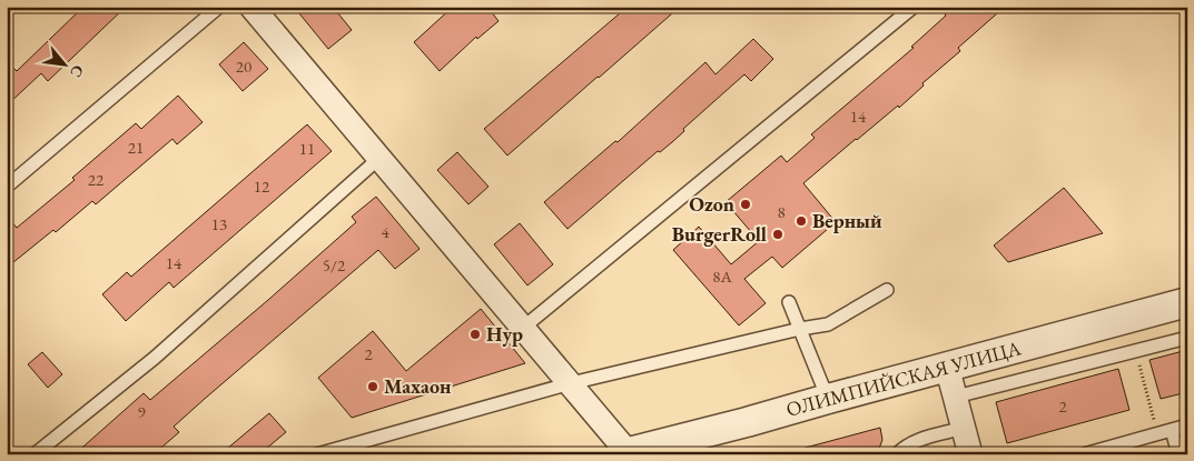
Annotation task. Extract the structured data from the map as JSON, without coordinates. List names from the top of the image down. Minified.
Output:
{"streets":{"street":["ОЛИМПИЙСКАЯ УЛИЦА"]},"places":["Ozon","Верный","BurgerRoll","Нур","Махаон"],"house_numbers":["20","14","21","11","22","12","8","13","4","14","5/2","8А","2","2","9"],"north":"bottom right"}
